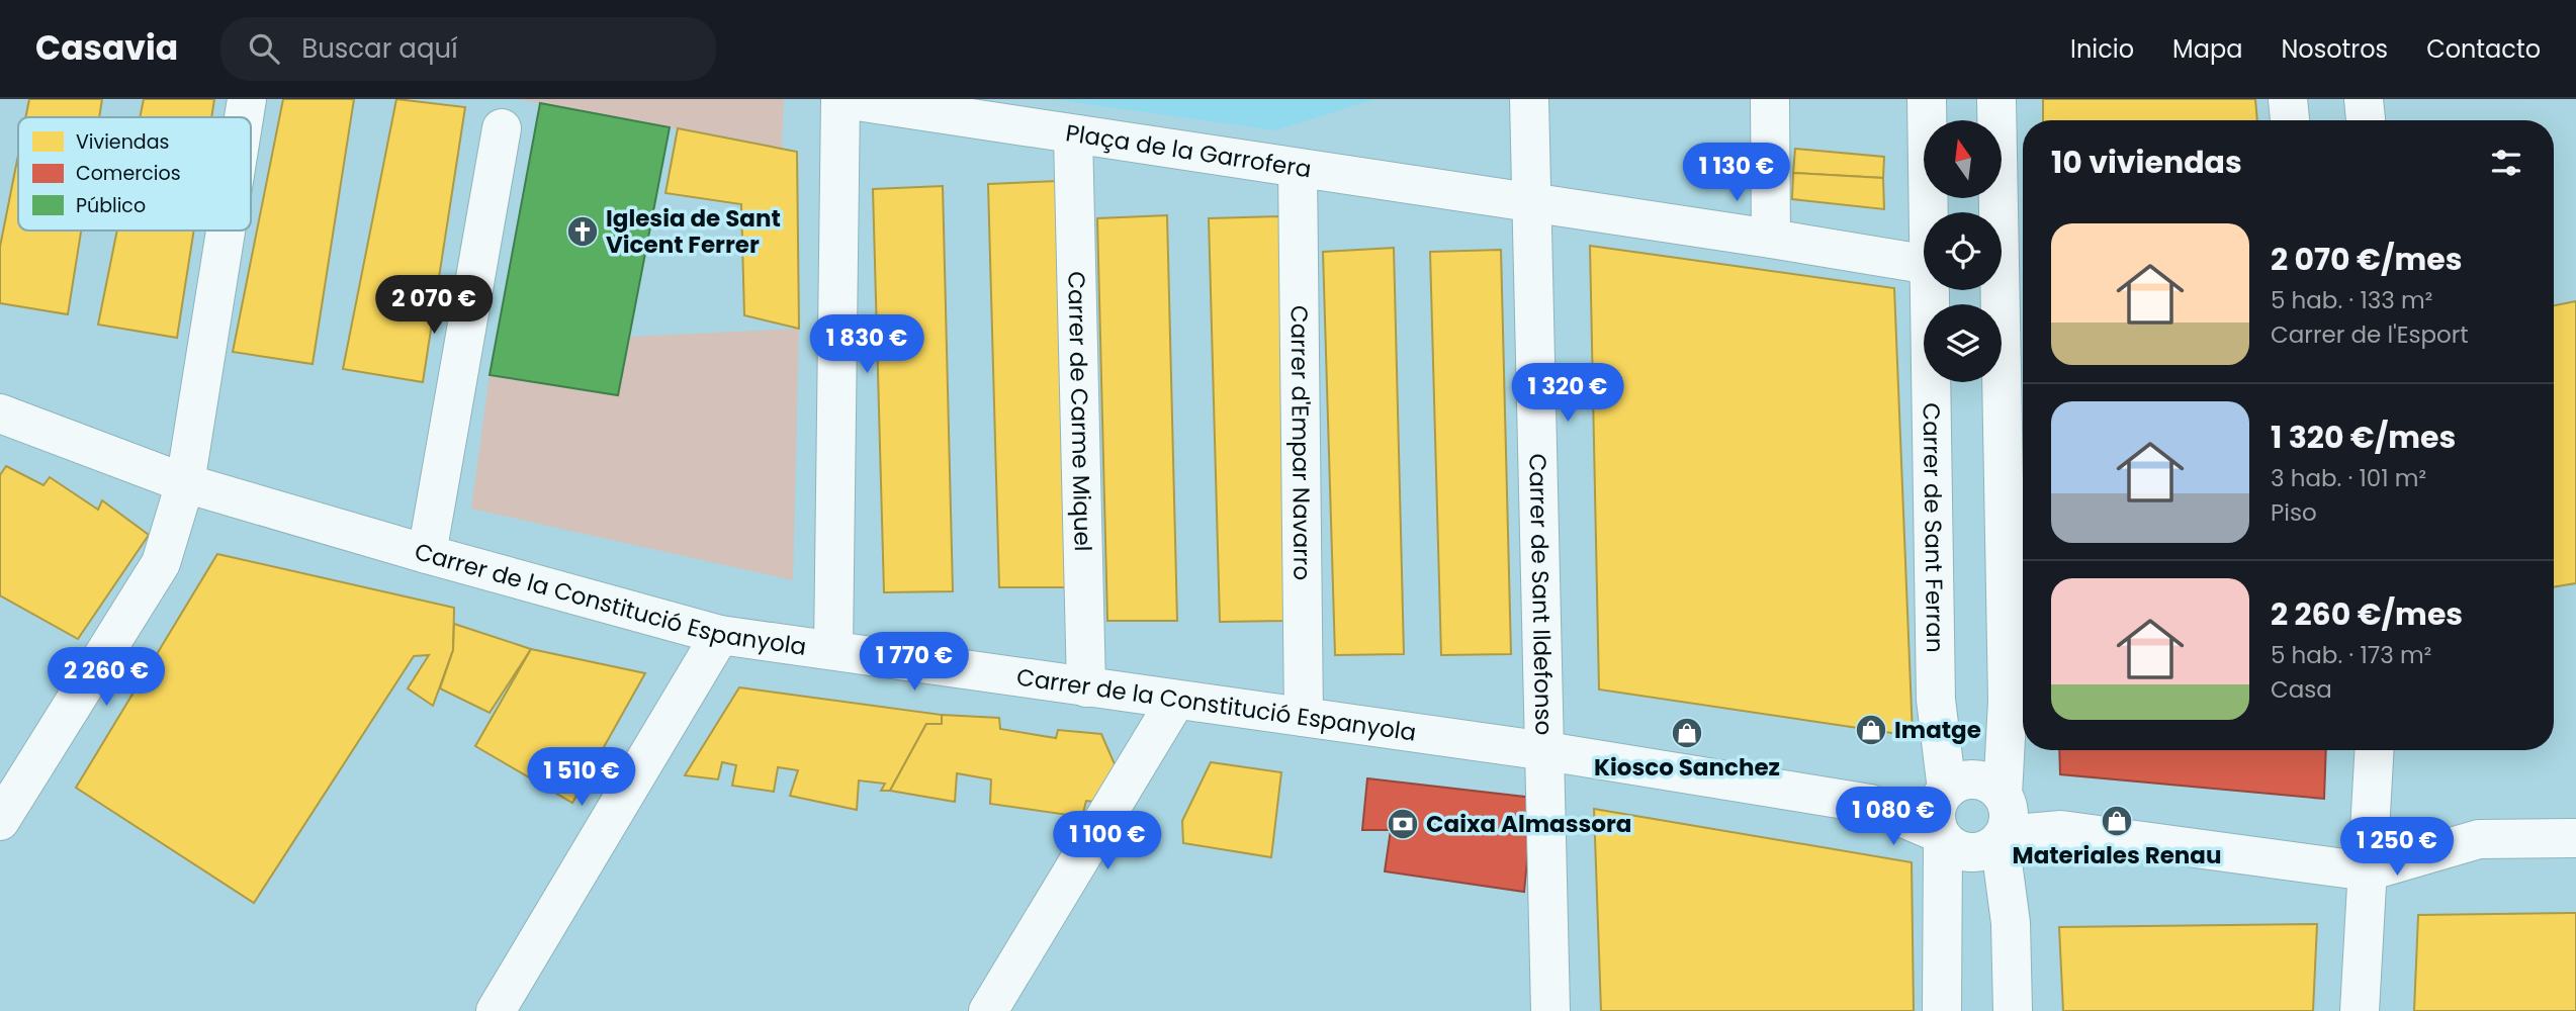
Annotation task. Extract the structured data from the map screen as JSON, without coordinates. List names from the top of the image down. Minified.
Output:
{"streets":{"street":["Plaça de la Garrofera","Carrer de Carme Miquel","Carrer d'Empar Navarro","Carrer de Sant Ferran","Carrer de Sant Ildefonso","Carrer de la Constitució Espanyola"]},"crossings":[["Plaça de la Garrofera","Carrer de Carme Miquel"],["Plaça de la Garrofera","Carrer d'Empar Navarro"],["Plaça de la Garrofera","Carrer de Sant Ildefonso"],["Carrer de Carme Miquel","Carrer de la Constitució Espanyola"],["Carrer d'Empar Navarro","Carrer de la Constitució Espanyola"],["Carrer de Sant Ferran","Carrer de la Constitució Espanyola"],["Carrer de Sant Ildefonso","Carrer de la Constitució Espanyola"]],"places":{"church":["Iglesia de Sant Vicent Ferrer"],"shop":["Imatge","Kiosco Sanchez","Materiales Renau"],"bank":["Caixa Almassora"]},"legend":["Viviendas","Comercios","Público"],"north":"top","page":{"header":"Casavia","search":"Buscar aquí","nav":["Inicio","Mapa","Nosotros","Contacto"],"heading":"10 viviendas","price":["1 130 €","2 070 €","1 830 €","1 320 €","1 770 €","2 260 €","1 510 €","1 080 €","1 100 €","1 250 €"],"list":[{"name":"2 070 €/mes","note":"5 hab. · 133 m² · Carrer de l'Esport"},{"name":"1 320 €/mes","note":"3 hab. · 101 m² · Piso"},{"name":"2 260 €/mes","note":"5 hab. · 173 m² · Casa"}]}}
